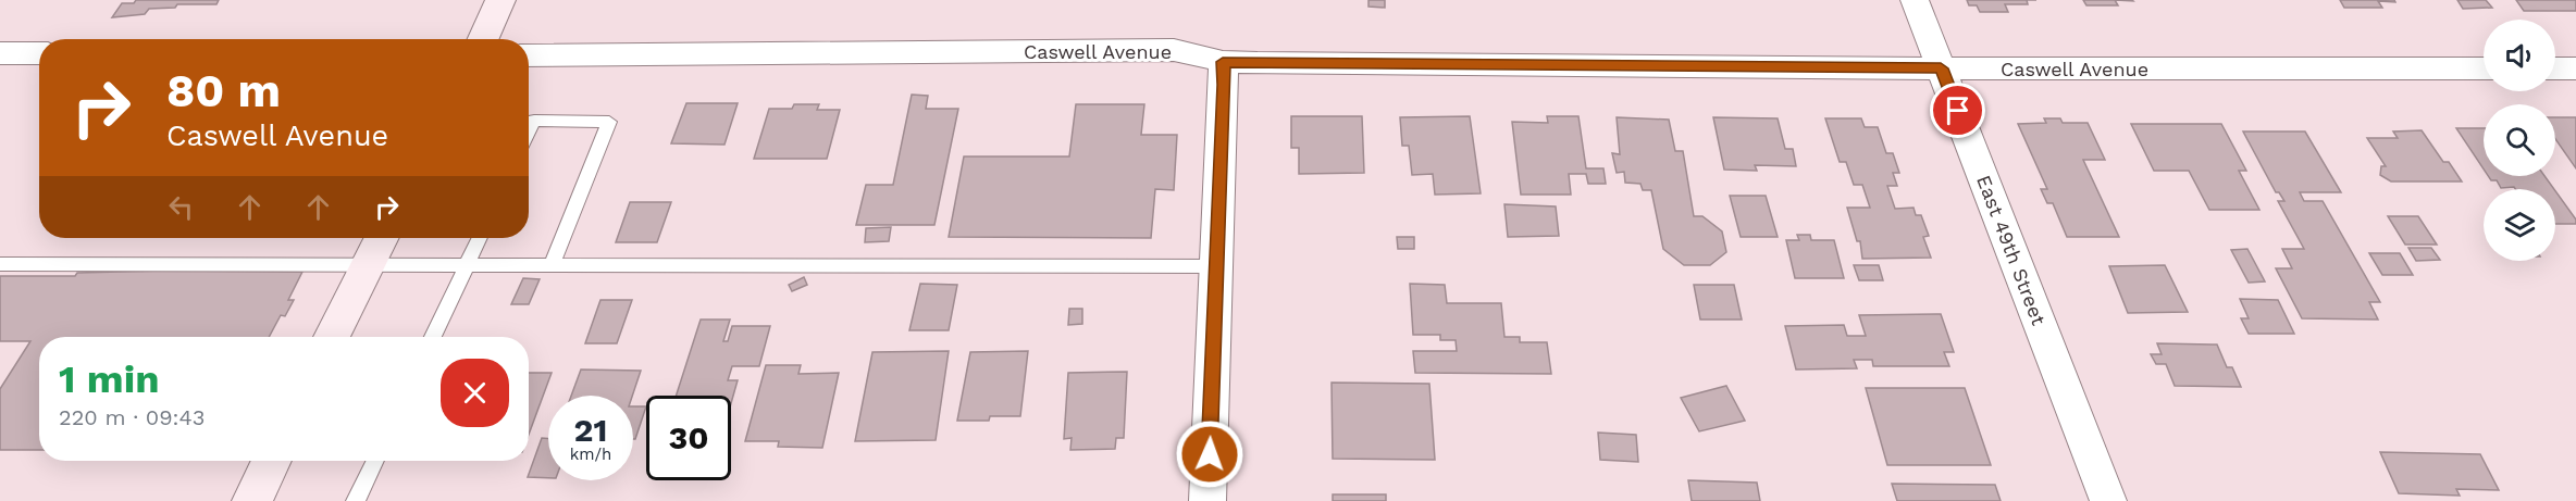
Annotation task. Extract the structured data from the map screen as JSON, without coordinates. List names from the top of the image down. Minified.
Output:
{"streets":{"street":["Caswell Avenue","East 49th Street"]},"crossings":[["Caswell Avenue","East 49th Street"]],"page":{"turn":["80 m","Caswell Avenue"],"heading":["1 min","220 m · 09:43"],"speed":"21 km/h","limit":"30"}}
